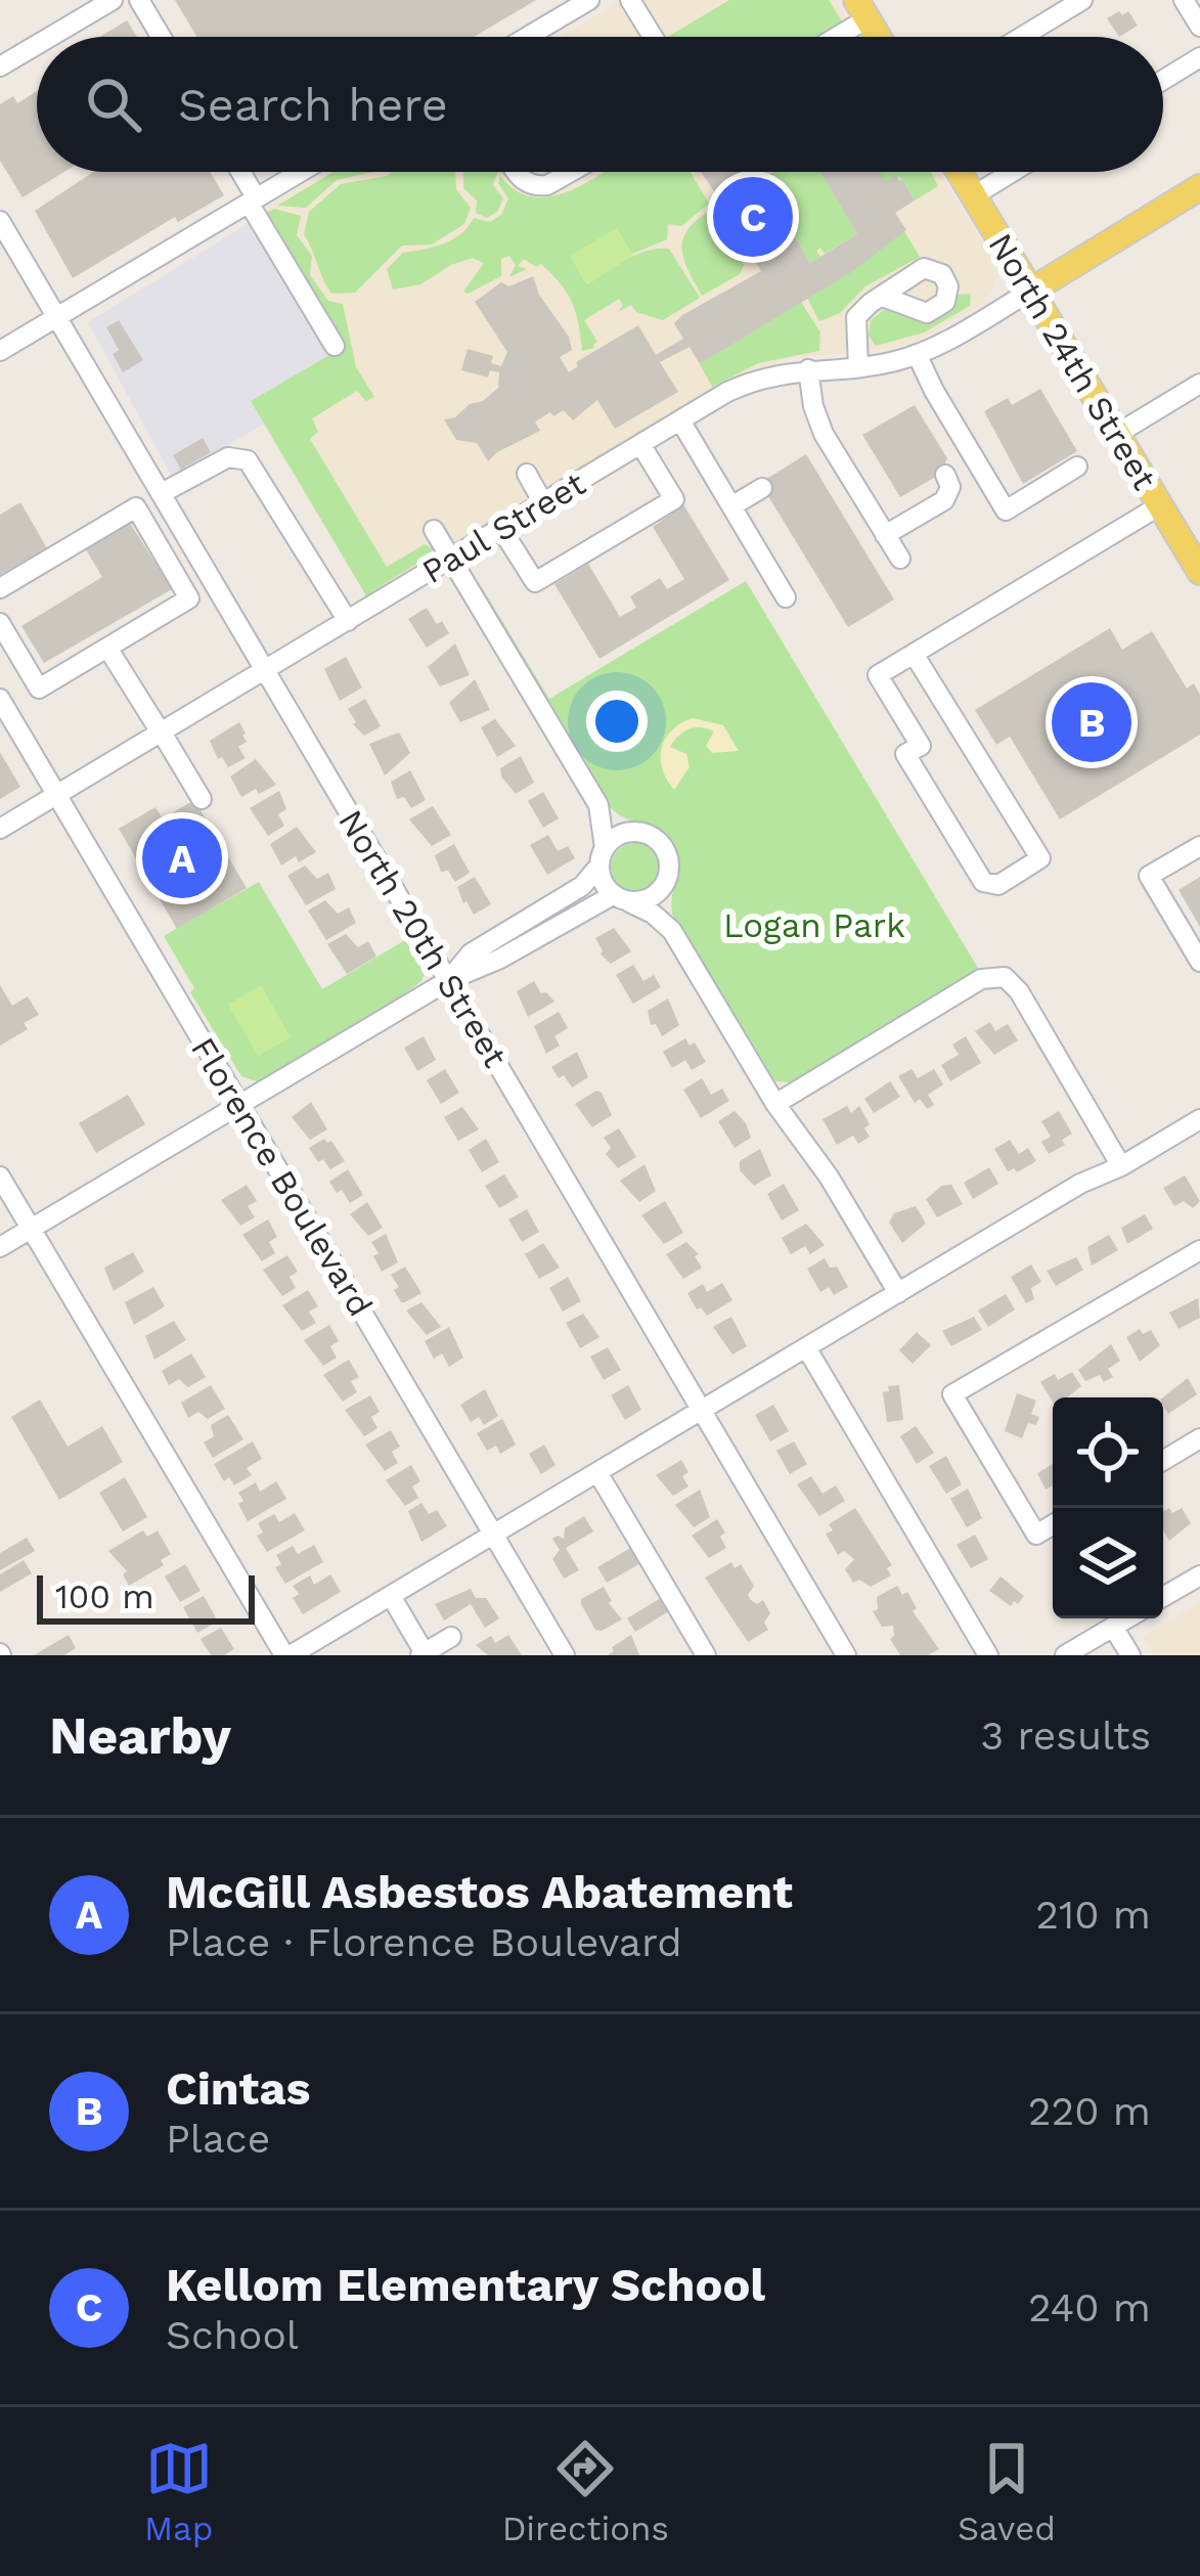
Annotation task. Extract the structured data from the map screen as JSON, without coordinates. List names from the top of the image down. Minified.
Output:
{"streets":{"main road":["North 24th Street"],"street":["Paul Street","North 20th Street","Florence Boulevard"]},"crossings":[["North 24th Street","Paul Street"],["Paul Street","North 20th Street"],["Paul Street","Florence Boulevard"]],"parks":["Logan Park"],"scale_bar":"100 m","page":{"search":"Search here","pins":["C","B","A"],"scale":"100 m","heading":["Nearby","3 results"],"list":[{"mark":"A","name":"McGill Asbestos Abatement","note":"Place · Florence Boulevard","value":"210 m"},{"mark":"B","name":"Cintas","note":"Place","value":"220 m"},{"mark":"C","name":"Kellom Elementary School","note":"School","value":"240 m"}],"nav":["Map","Directions","Saved"]}}
